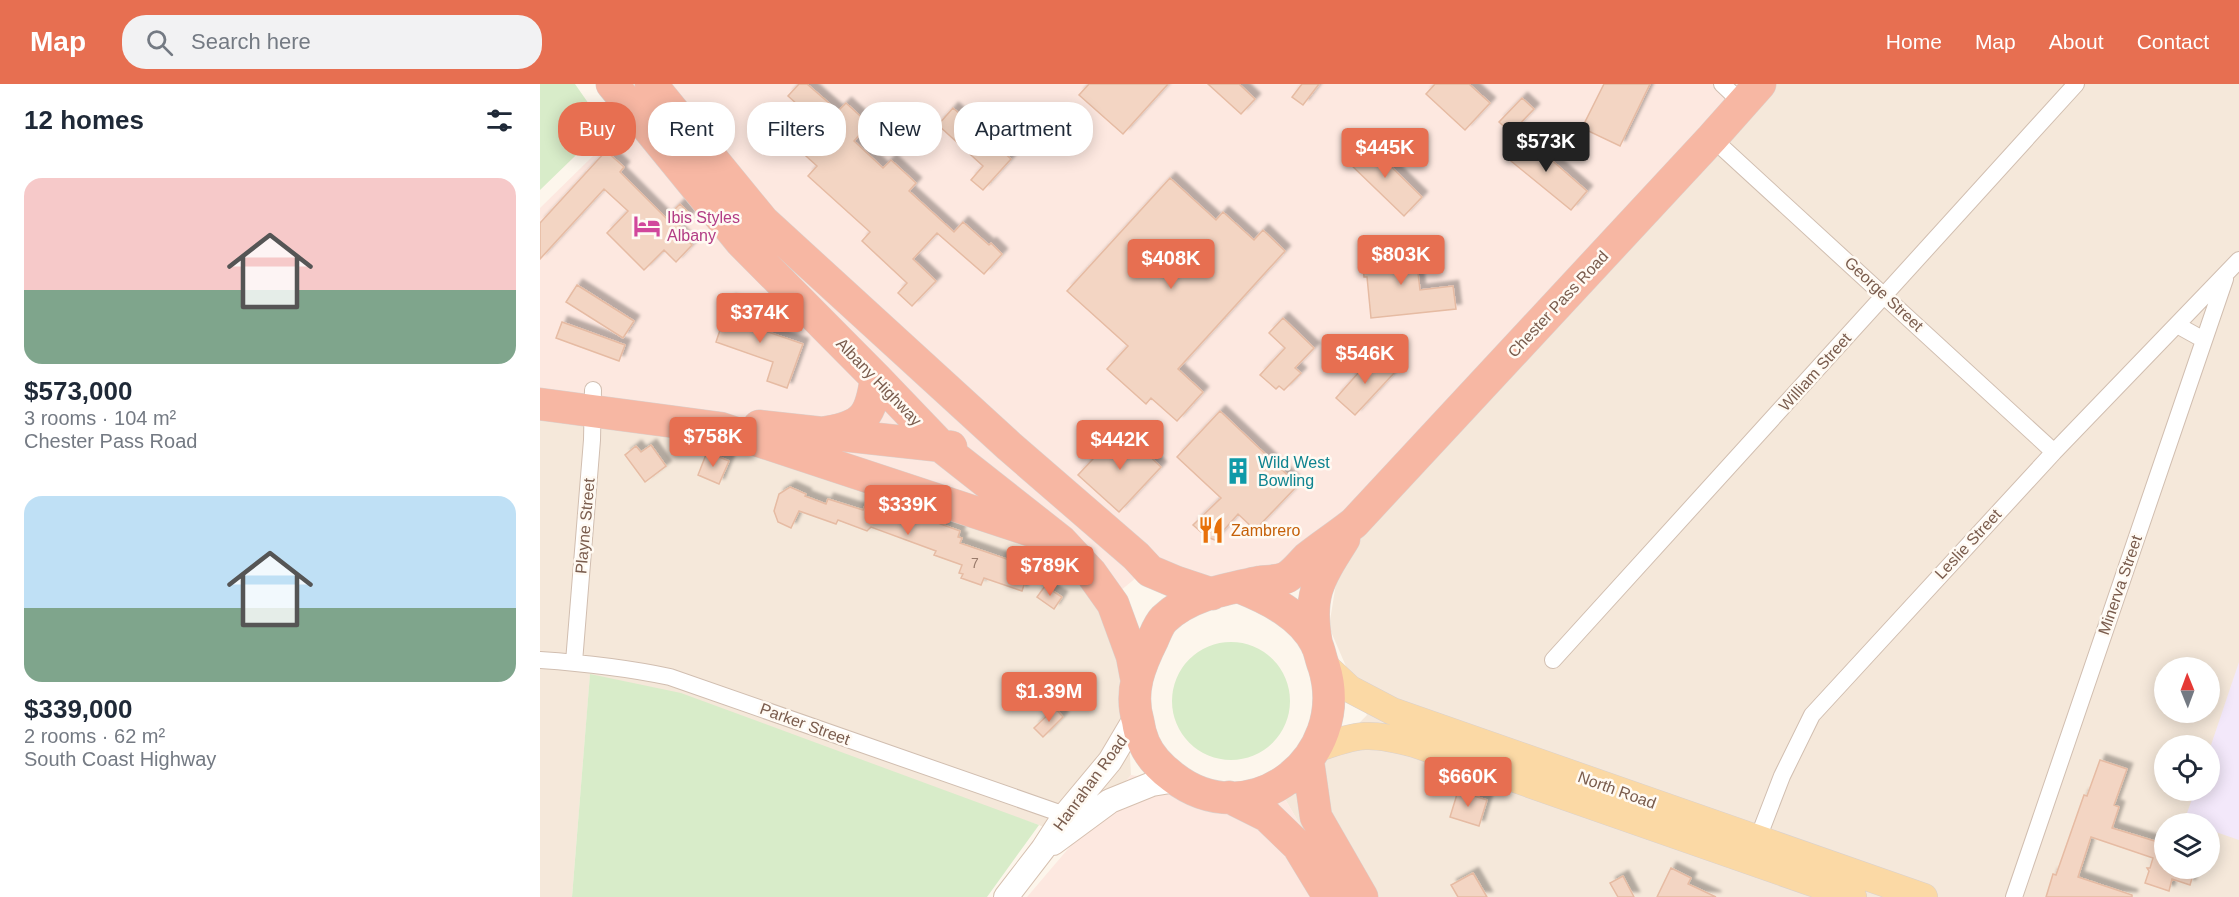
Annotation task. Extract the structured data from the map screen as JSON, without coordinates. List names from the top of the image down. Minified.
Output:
{"streets":{"highway":["Chester Pass Road","Albany Highway"],"main road":["Hanrahan Road","North Road"],"street":["George Street","William Street","Playne Street","Leslie Street","Minerva Street","Parker Street"]},"crossings":[["George Street","Chester Pass Road"],["George Street","William Street"],["George Street","Leslie Street"],["Chester Pass Road","Albany Highway"],["Chester Pass Road","Hanrahan Road"],["Chester Pass Road","North Road"],["Albany Highway","Hanrahan Road"],["Albany Highway","North Road"],["Playne Street","Parker Street"],["Leslie Street","Minerva Street"],["Leslie Street","North Road"],["Parker Street","Hanrahan Road"],["Hanrahan Road","North Road"]],"places":{"hotel":["Ibis Styles Albany"],"building":["Wild West Bowling"],"restaurant":["Zambrero"]},"house_numbers":["7"],"north":"top","page":{"header":"Map","search":"Search here","nav":["Home","Map","About","Contact"],"heading":"12 homes","chip":["Buy","Rent","Filters","New","Apartment"],"price":["$573K","$445K","$803K","$408K","$374K","$546K","$758K","$442K","$339K","$789K","$1.39M","$660K"],"list":[{"name":"$573,000","note":"3 rooms · 104 m² · Chester Pass Road"},{"name":"$339,000","note":"2 rooms · 62 m² · South Coast Highway"}]}}
